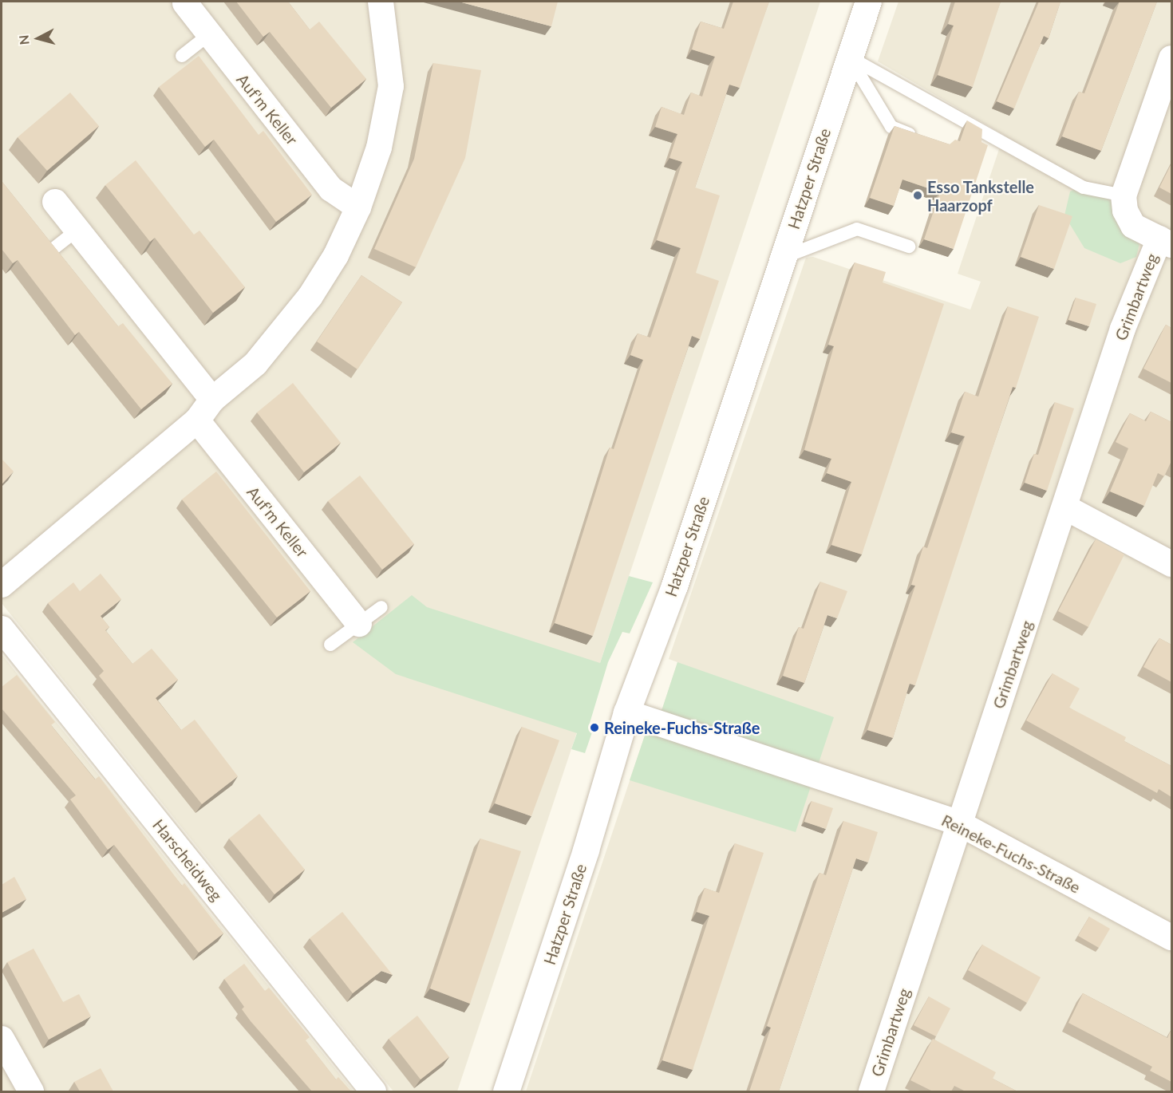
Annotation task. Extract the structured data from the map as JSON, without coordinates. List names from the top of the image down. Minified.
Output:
{"streets":{"main road":["Hatzper Straße"],"street":["Auf'm Keller","Grimbartweg","Reineke-Fuchs-Straße","Harscheidweg"]},"crossings":[["Hatzper Straße","Reineke-Fuchs-Straße"],["Grimbartweg","Reineke-Fuchs-Straße"]],"places":["Esso Tankstelle Haarzopf","Reineke-Fuchs-Straße"],"north":"left"}
